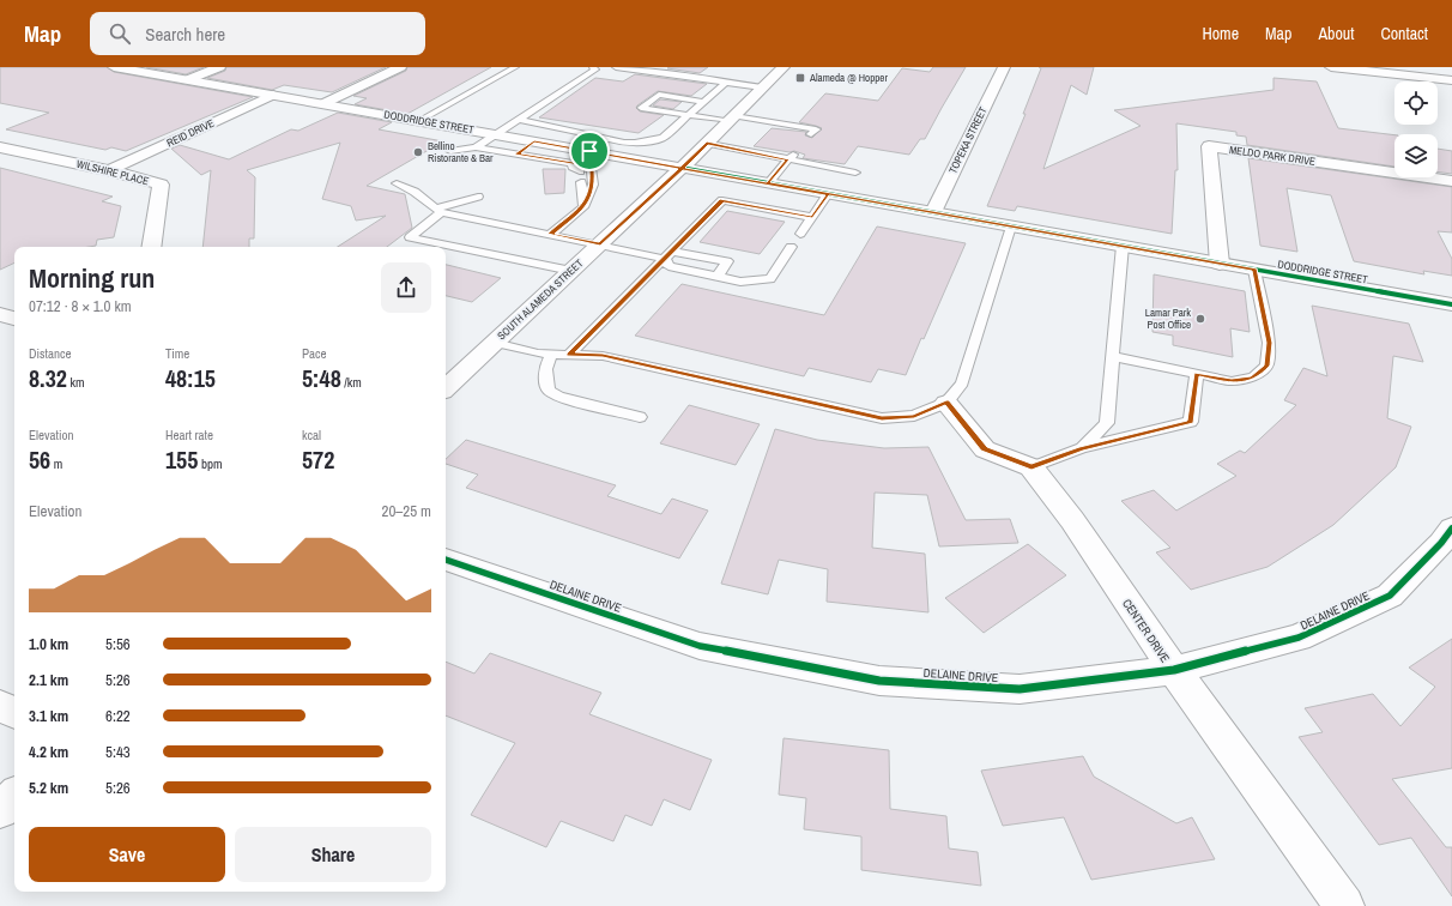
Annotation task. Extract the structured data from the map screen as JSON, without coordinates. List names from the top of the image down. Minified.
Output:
{"streets":{"street":["DODDRIDGE STREET","REID DRIVE","TOPEKA STREET","MELDO PARK DRIVE","WILSHIRE PLACE","SOUTH ALAMEDA STREET","DELAINE DRIVE","CENTER DRIVE"]},"crossings":[["DODDRIDGE STREET","REID DRIVE"],["DODDRIDGE STREET","TOPEKA STREET"],["DODDRIDGE STREET","MELDO PARK DRIVE"],["DODDRIDGE STREET","SOUTH ALAMEDA STREET"],["REID DRIVE","WILSHIRE PLACE"],["DELAINE DRIVE","CENTER DRIVE"]],"places":{"transit":["Alameda @ Hopper"],"other":["Bellino Ristorante & Bar","Lamar Park Post Office"]},"page":{"header":"Map","search":"Search here","nav":["Home","Map","About","Contact"],"heading":["Morning run","07:12 · 8 × 1.0 km"],"stats":[["Distance","8.32 km"],["Time","48:15"],["Pace","5:48 /km"],["Elevation","56 m"],["Heart rate","155 bpm"],["kcal","572"]],"chart":["Elevation","20–25 m"],"list":[{"name":"1.0 km","note":"5:56"},{"name":"2.1 km","note":"5:26"},{"name":"3.1 km","note":"6:22"},{"name":"4.2 km","note":"5:43"},{"name":"5.2 km","note":"5:26"}],"buttons":["Save","Share"]}}
